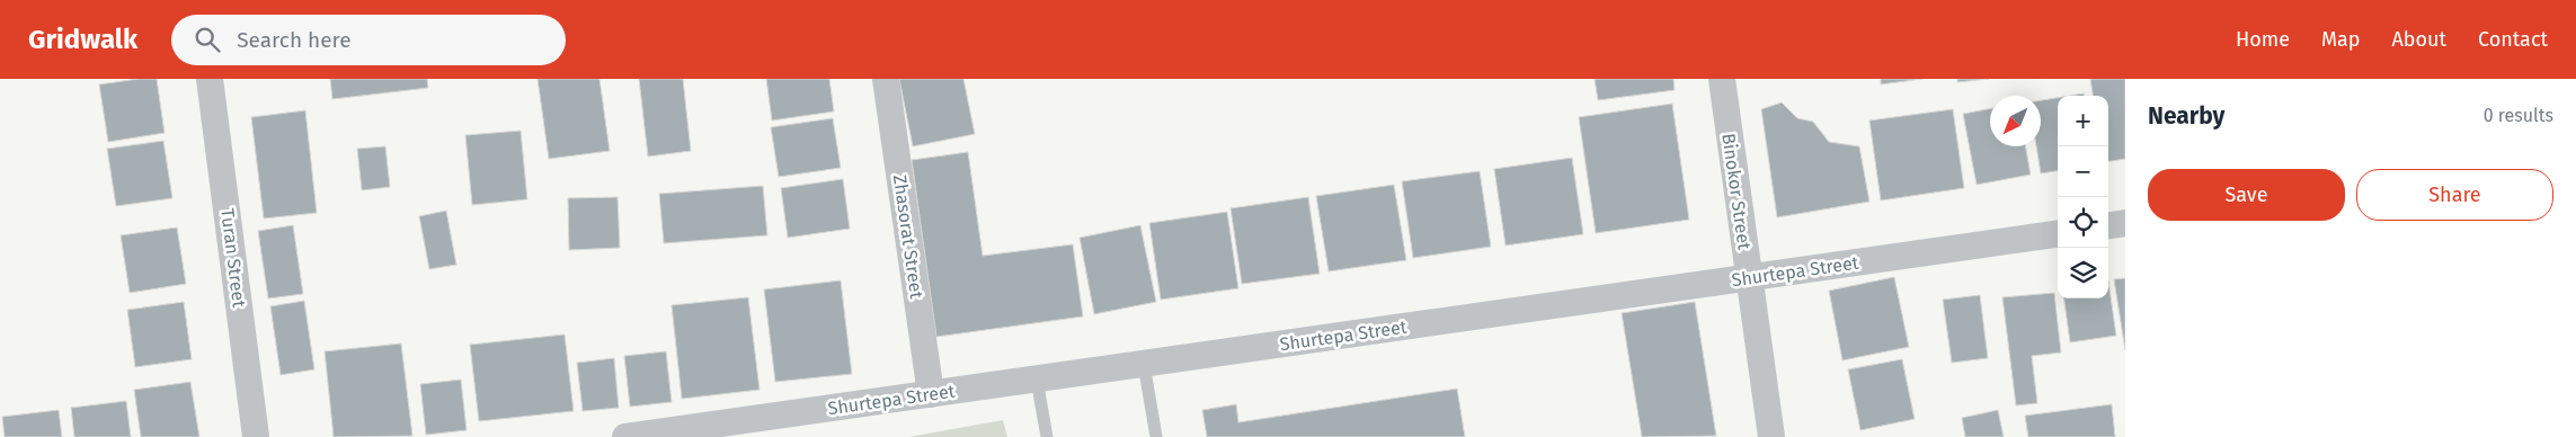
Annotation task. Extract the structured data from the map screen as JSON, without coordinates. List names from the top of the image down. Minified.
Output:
{"streets":{"street":["Binokor Street","Zhasorat Street","Turan Street","Shurtepa Street"]},"crossings":[["Binokor Street","Shurtepa Street"],["Zhasorat Street","Shurtepa Street"]],"north":"bottom left","page":{"header":"Gridwalk","search":"Search here","nav":["Home","Map","About","Contact"],"heading":["Nearby","0 results"],"map_buttons":["+","−"],"buttons":["Save","Share"]}}
